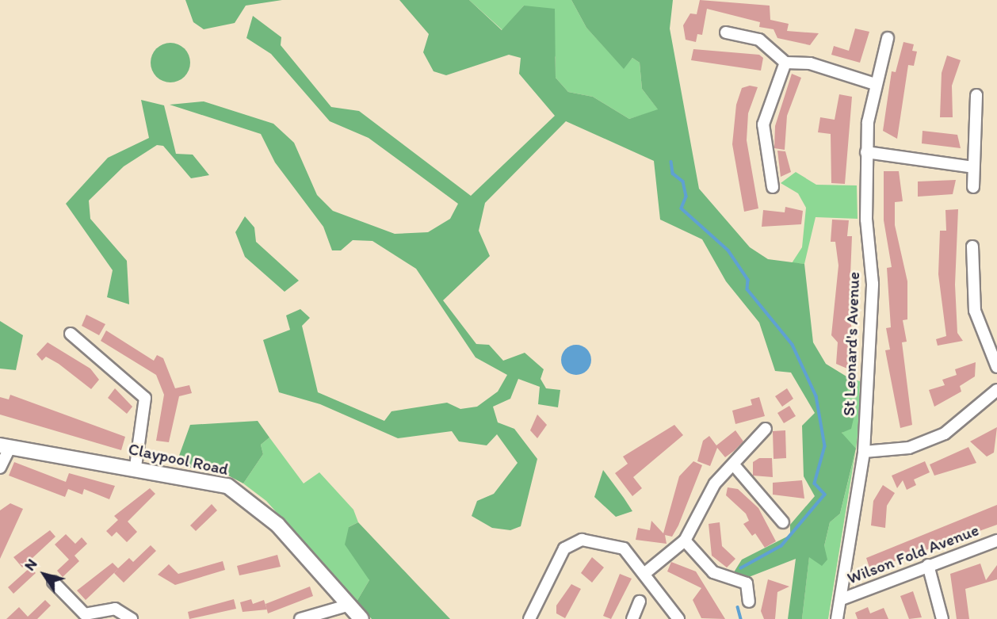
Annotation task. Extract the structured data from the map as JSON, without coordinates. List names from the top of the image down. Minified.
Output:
{"streets":{"street":["St Leonard's Avenue","Claypool Road","Wilson Fold Avenue"]},"crossings":[["St Leonard's Avenue","Wilson Fold Avenue"]],"north":"top left"}
